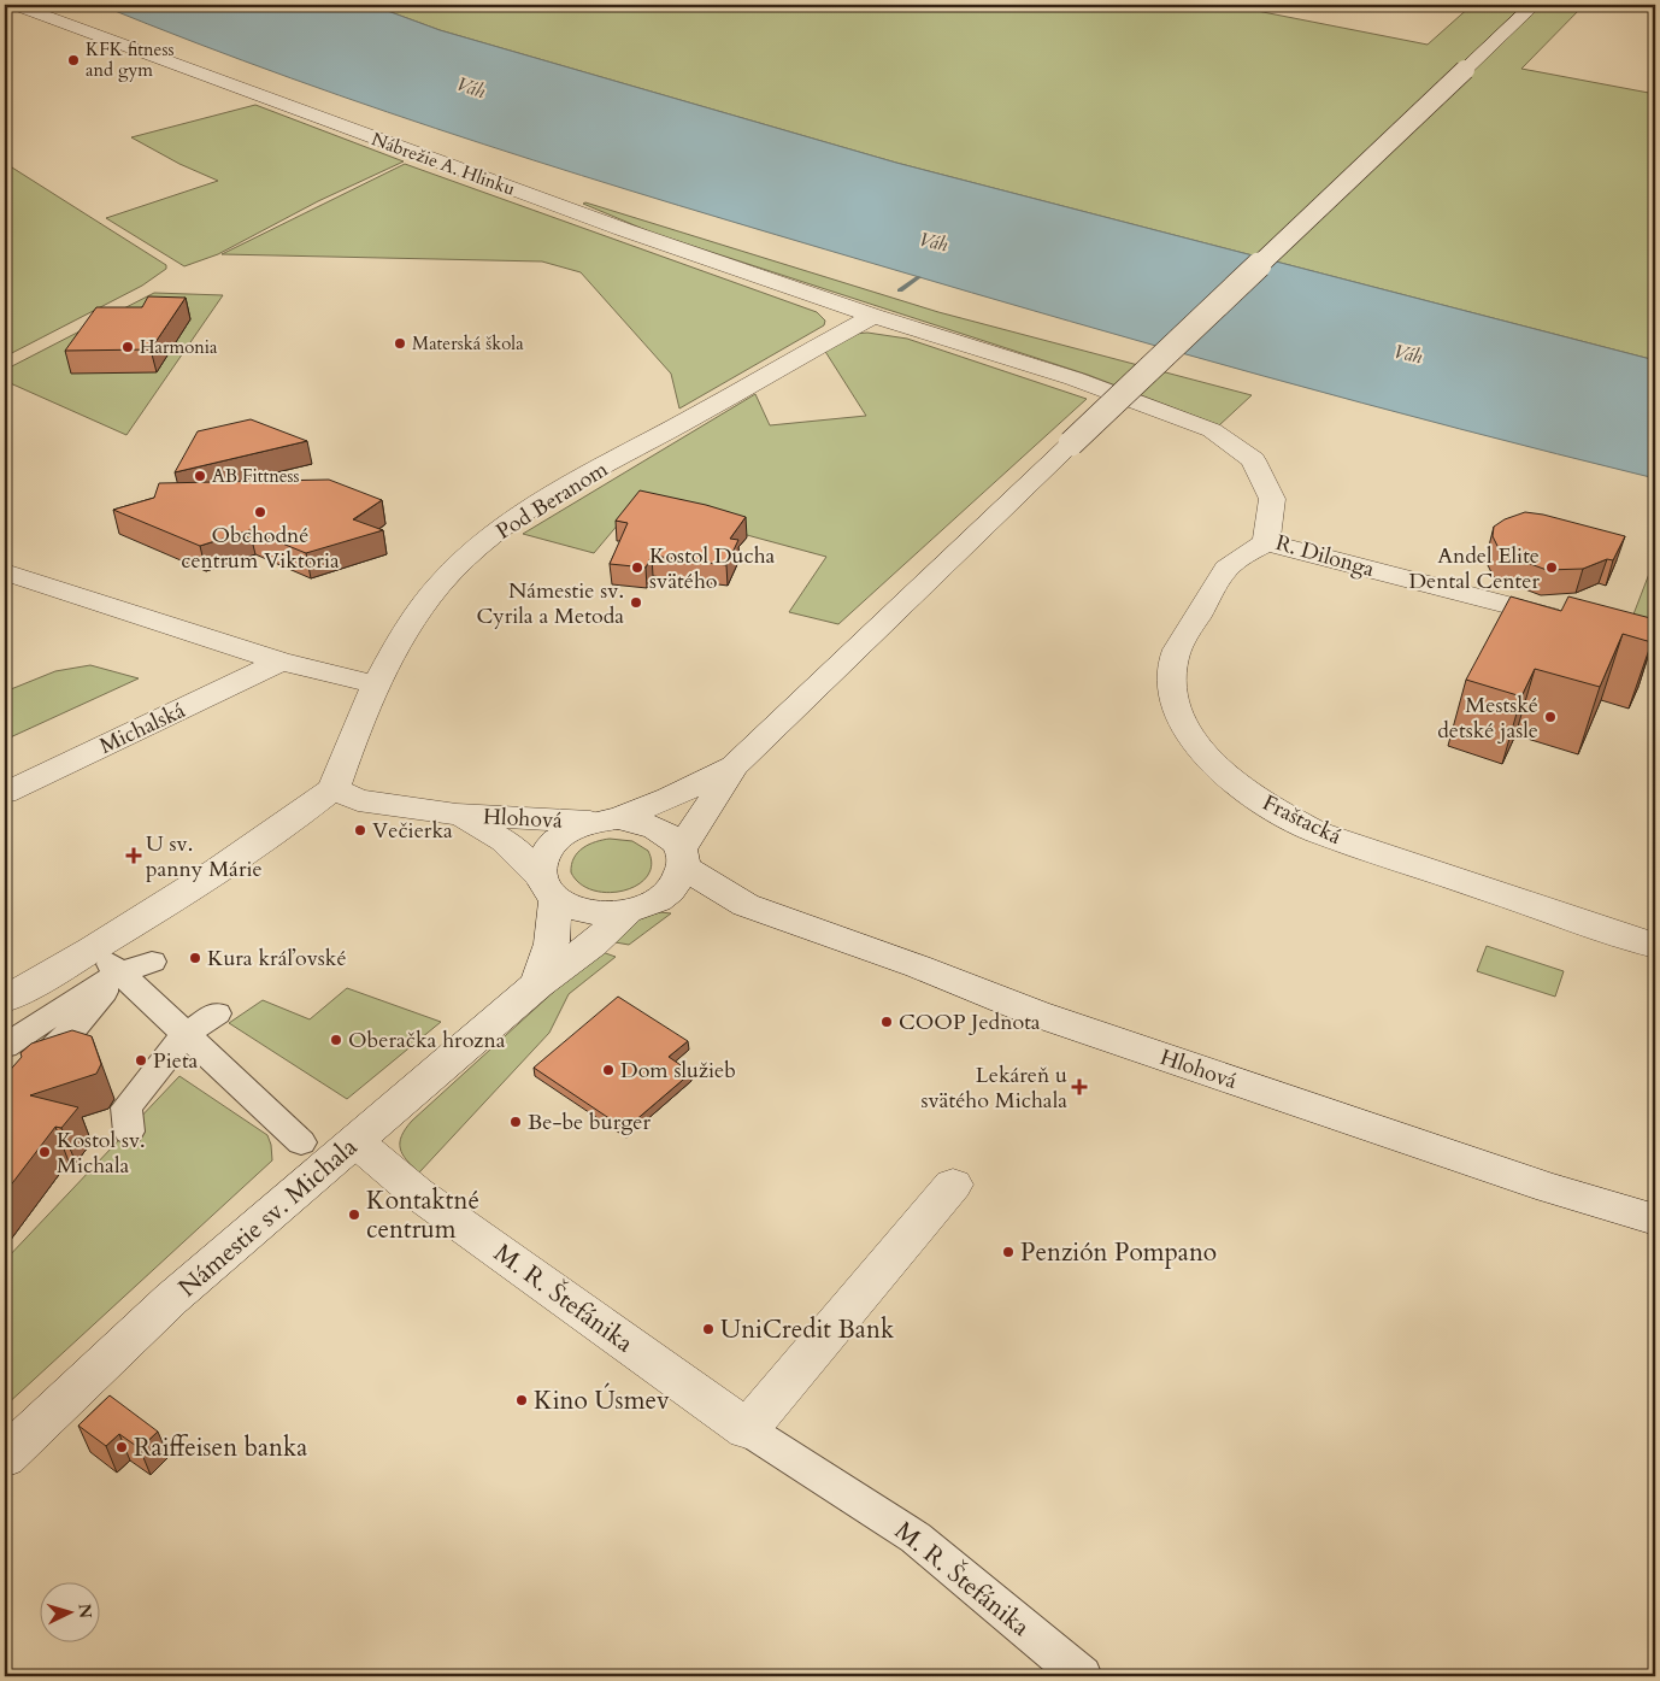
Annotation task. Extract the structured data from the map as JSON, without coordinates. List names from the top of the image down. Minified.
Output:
{"streets":{"street":["Nábrežie A. Hlinku","Pod Beranom","R. Dilonga","Michalská","Hlohová","Fraštacká","Námestie sv. Michala","M. R. Štefánika"]},"crossings":[["Nábrežie A. Hlinku","Pod Beranom"],["Nábrežie A. Hlinku","R. Dilonga"],["Pod Beranom","Hlohová"],["R. Dilonga","Fraštacká"],["Hlohová","Námestie sv. Michala"],["Námestie sv. Michala","M. R. Štefánika"]],"water":["Váh"],"places":{"other":["KFK fitness and gym","Materská škola","Harmonia","AB Fittness","Obchodné centrum Viktoria","Kostol Ducha svätého","Andel Elite Dental Center","Námestie sv. Cyrila a Metoda","Mestské detské jasle","Večierka","Kura kráľovské","COOP Jednota","Oberačka hrozna","Pieta","Dom služieb","Be-be burger","Kostol sv. Michala","Kontaktné centrum","Penzión Pompano","UniCredit Bank","Kino Úsmev","Raiffeisen banka"],"health":["U sv. panny Márie","Lekáreň u svätého Michala"]},"north":"right"}
